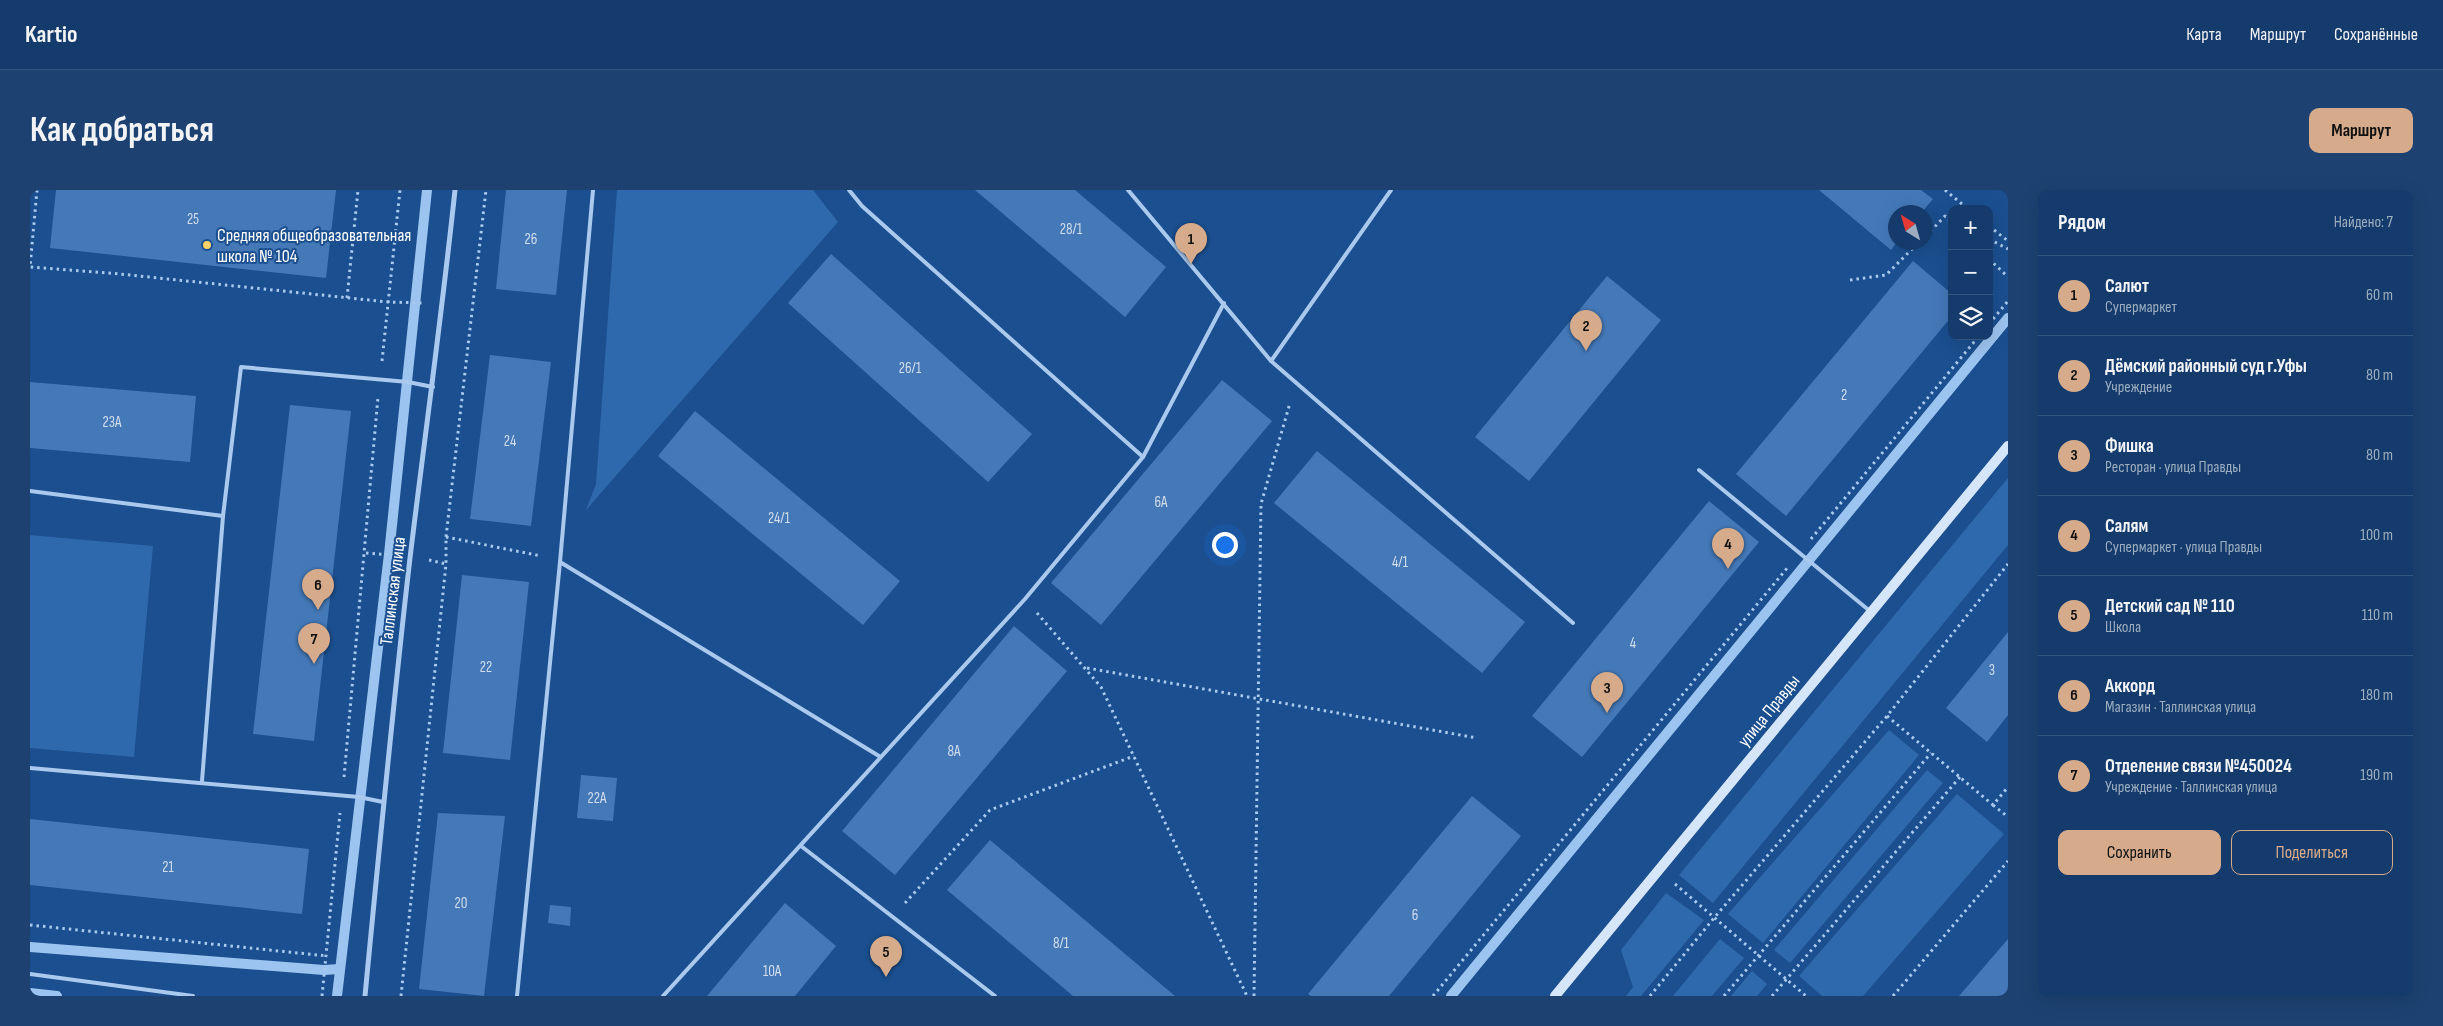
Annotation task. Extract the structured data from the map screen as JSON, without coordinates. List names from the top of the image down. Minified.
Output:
{"streets":{"main road":["улица Правды"],"street":["Таллинская улица"]},"places":["Средняя общеобразовательная школа № 104"],"house_numbers":["25","28/1","26","26/1","2","23А","24","6А","24/1","4/1","4","22","3","8А","22А","21","20","6","8/1","10А"],"north":"top left","page":{"header":"Kartio","nav":["Карта","Маршрут","Сохранённые"],"buttons":["Маршрут",["Сохранить","Поделиться"]],"title":"Как добраться","heading":["Рядом","Найдено: 7"],"map_buttons":["+","−"],"pins":["1","2","4","6","7","3","5"],"list":[{"mark":"1","name":"Салют","note":"Супермаркет","value":"60 m"},{"mark":"2","name":"Дёмский районный суд г.Уфы","note":"Учреждение","value":"80 m"},{"mark":"3","name":"Фишка","note":"Ресторан · улица Правды","value":"80 m"},{"mark":"4","name":"Салям","note":"Супермаркет · улица Правды","value":"100 m"},{"mark":"5","name":"Детский сад № 110","note":"Школа","value":"110 m"},{"mark":"6","name":"Аккорд","note":"Магазин · Таллинская улица","value":"180 m"},{"mark":"7","name":"Отделение связи №450024","note":"Учреждение · Таллинская улица","value":"190 m"}]}}
